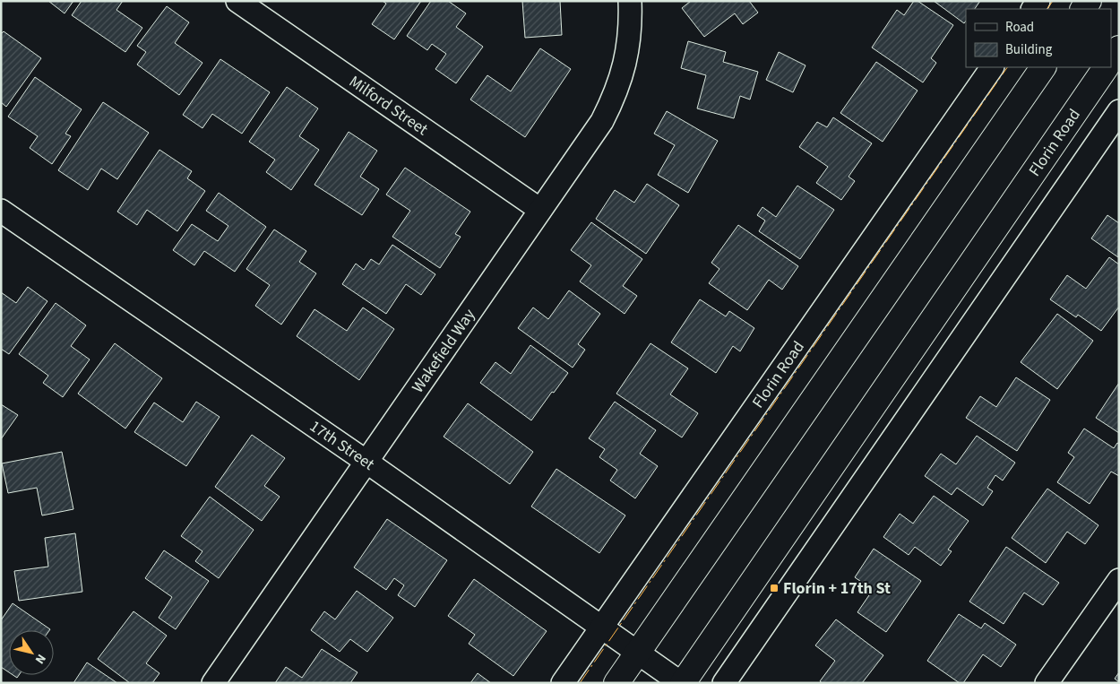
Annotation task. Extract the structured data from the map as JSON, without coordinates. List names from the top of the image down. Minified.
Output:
{"streets":{"main road":["Florin Road"],"street":["Milford Street","Wakefield Way","17th Street"]},"crossings":[["Milford Street","Wakefield Way"],["Florin Road","17th Street"],["Wakefield Way","17th Street"]],"places":{"transit":["Florin + 17th St"]},"legend":["Road","Building"],"north":"bottom right"}
